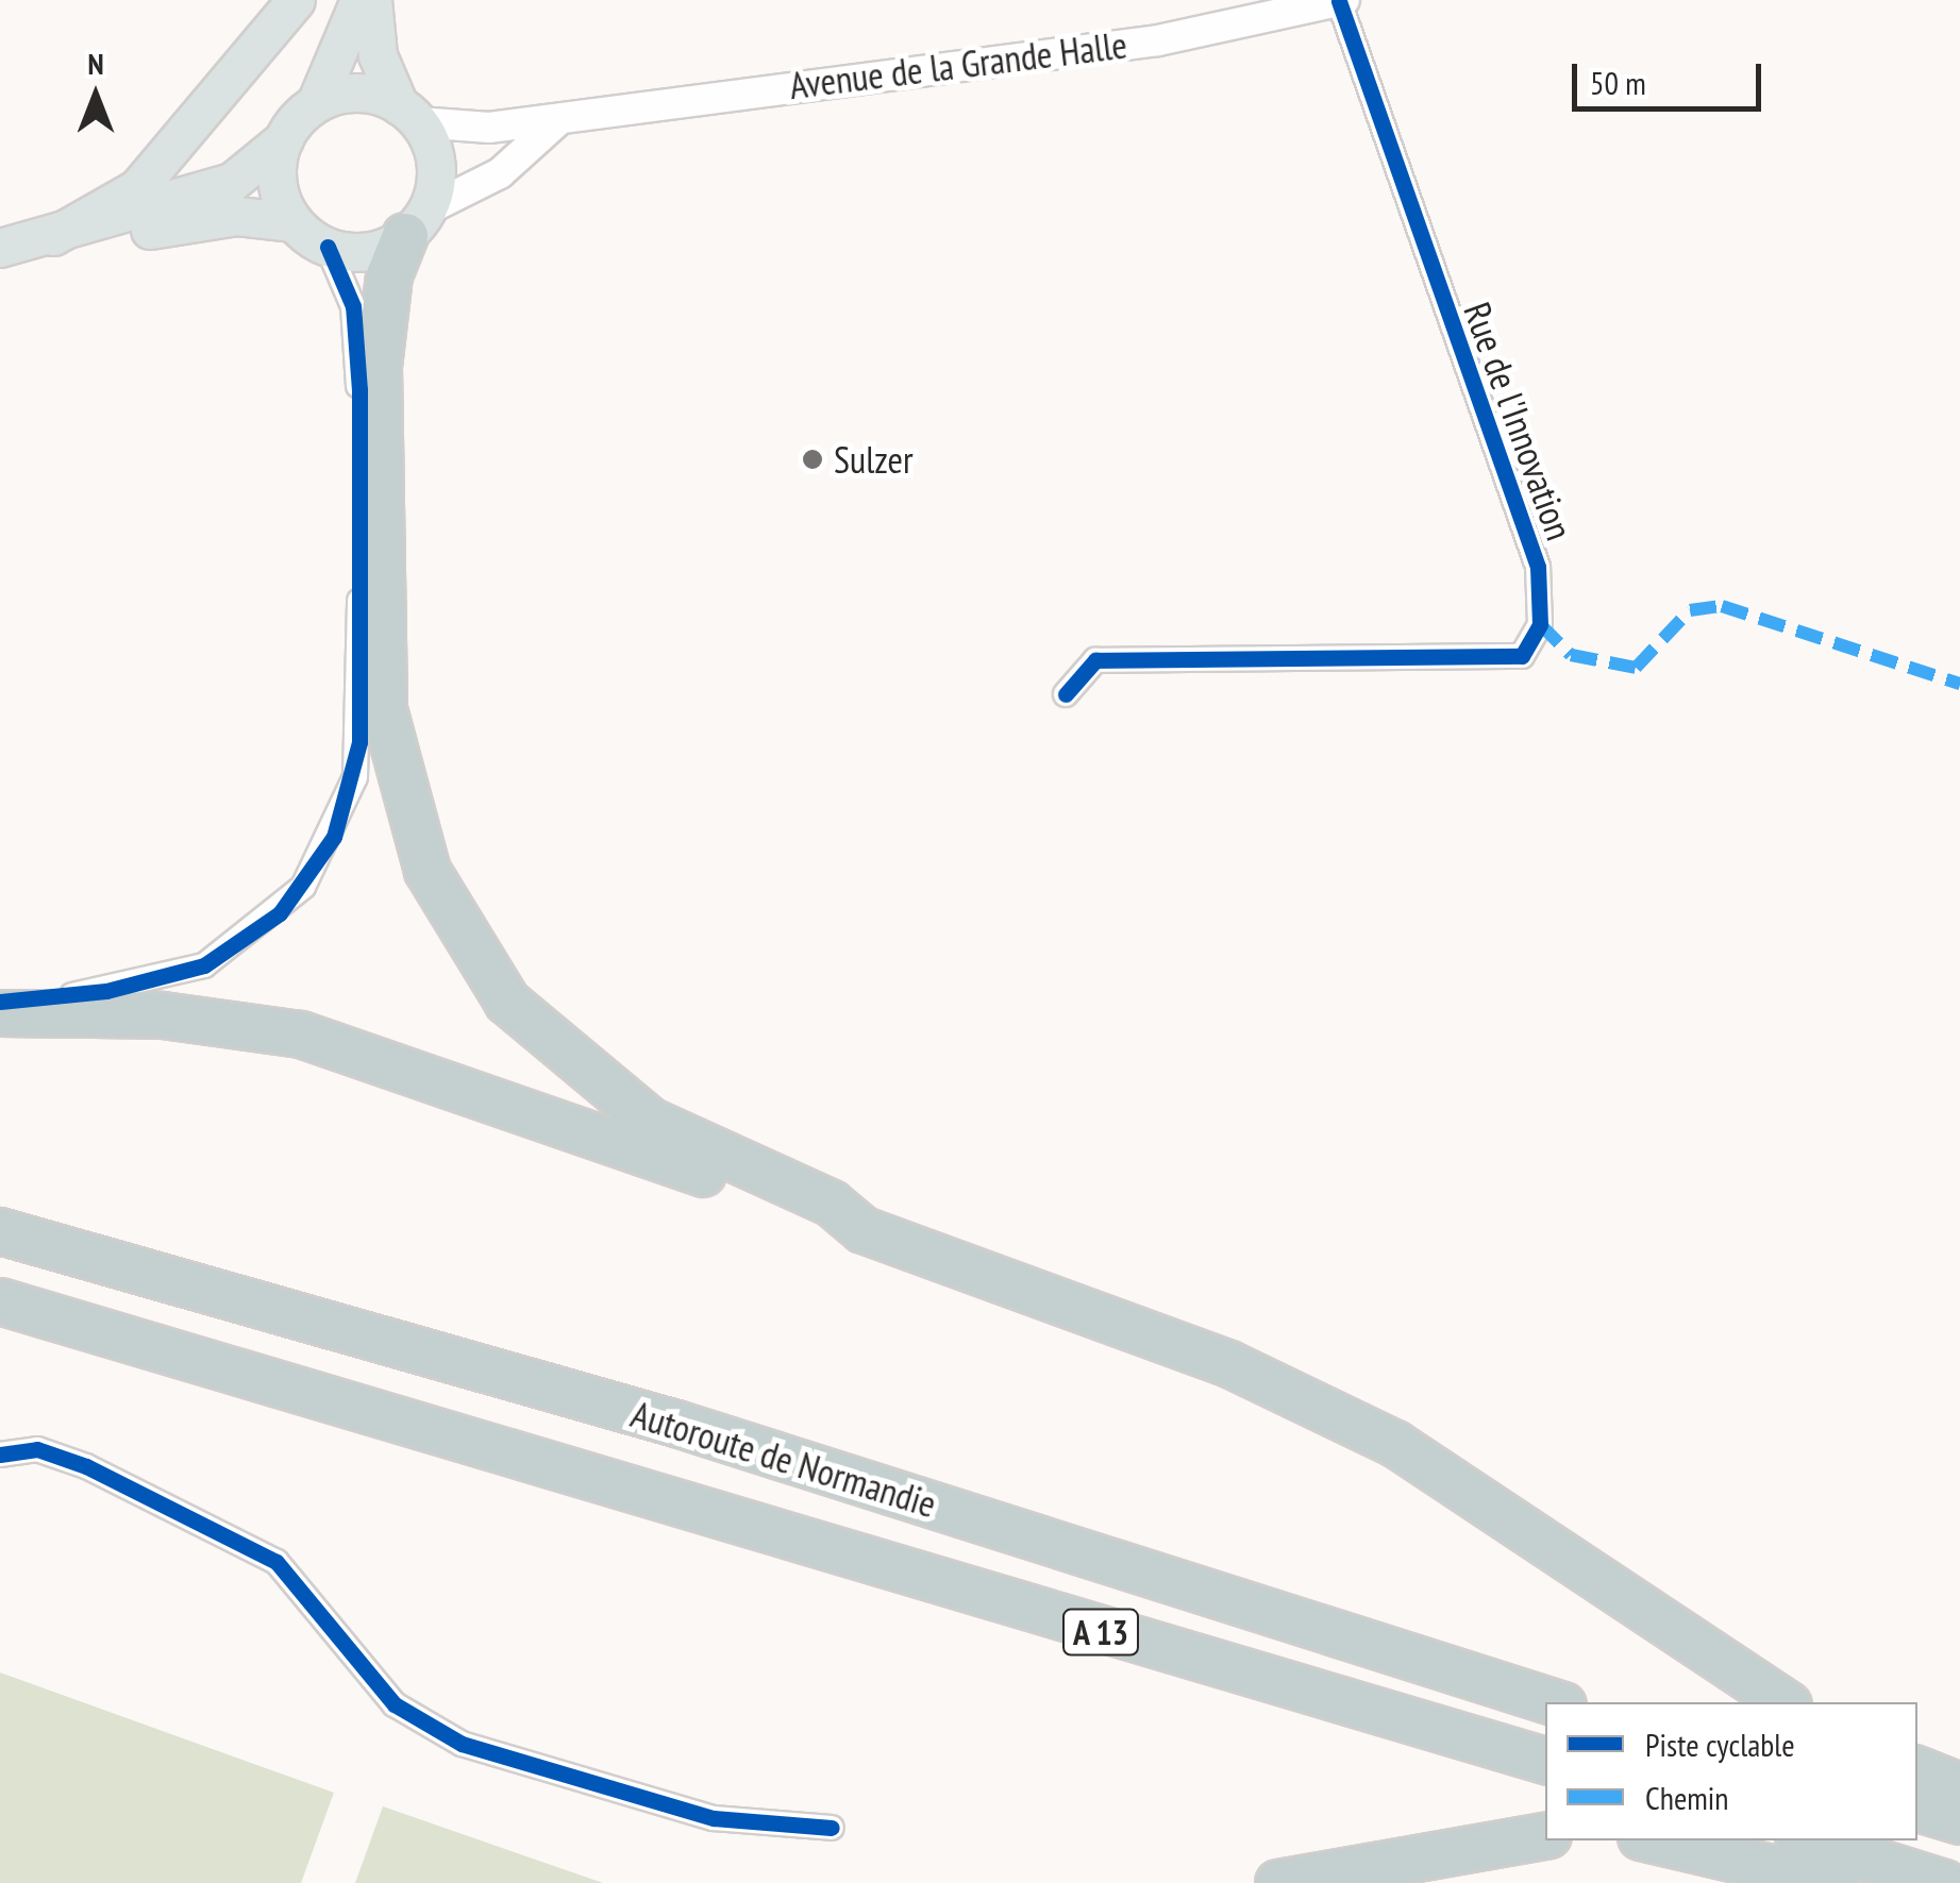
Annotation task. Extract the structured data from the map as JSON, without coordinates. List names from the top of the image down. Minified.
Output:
{"streets":{"highway":["Autoroute de Normandie","A 13"],"street":["Avenue de la Grande Halle","Rue de l'Innovation"]},"crossings":[["Avenue de la Grande Halle","Rue de l'Innovation"]],"places":["Sulzer"],"legend":["Piste cyclable","Chemin"],"scale_bar":"50 m","north":"top"}
